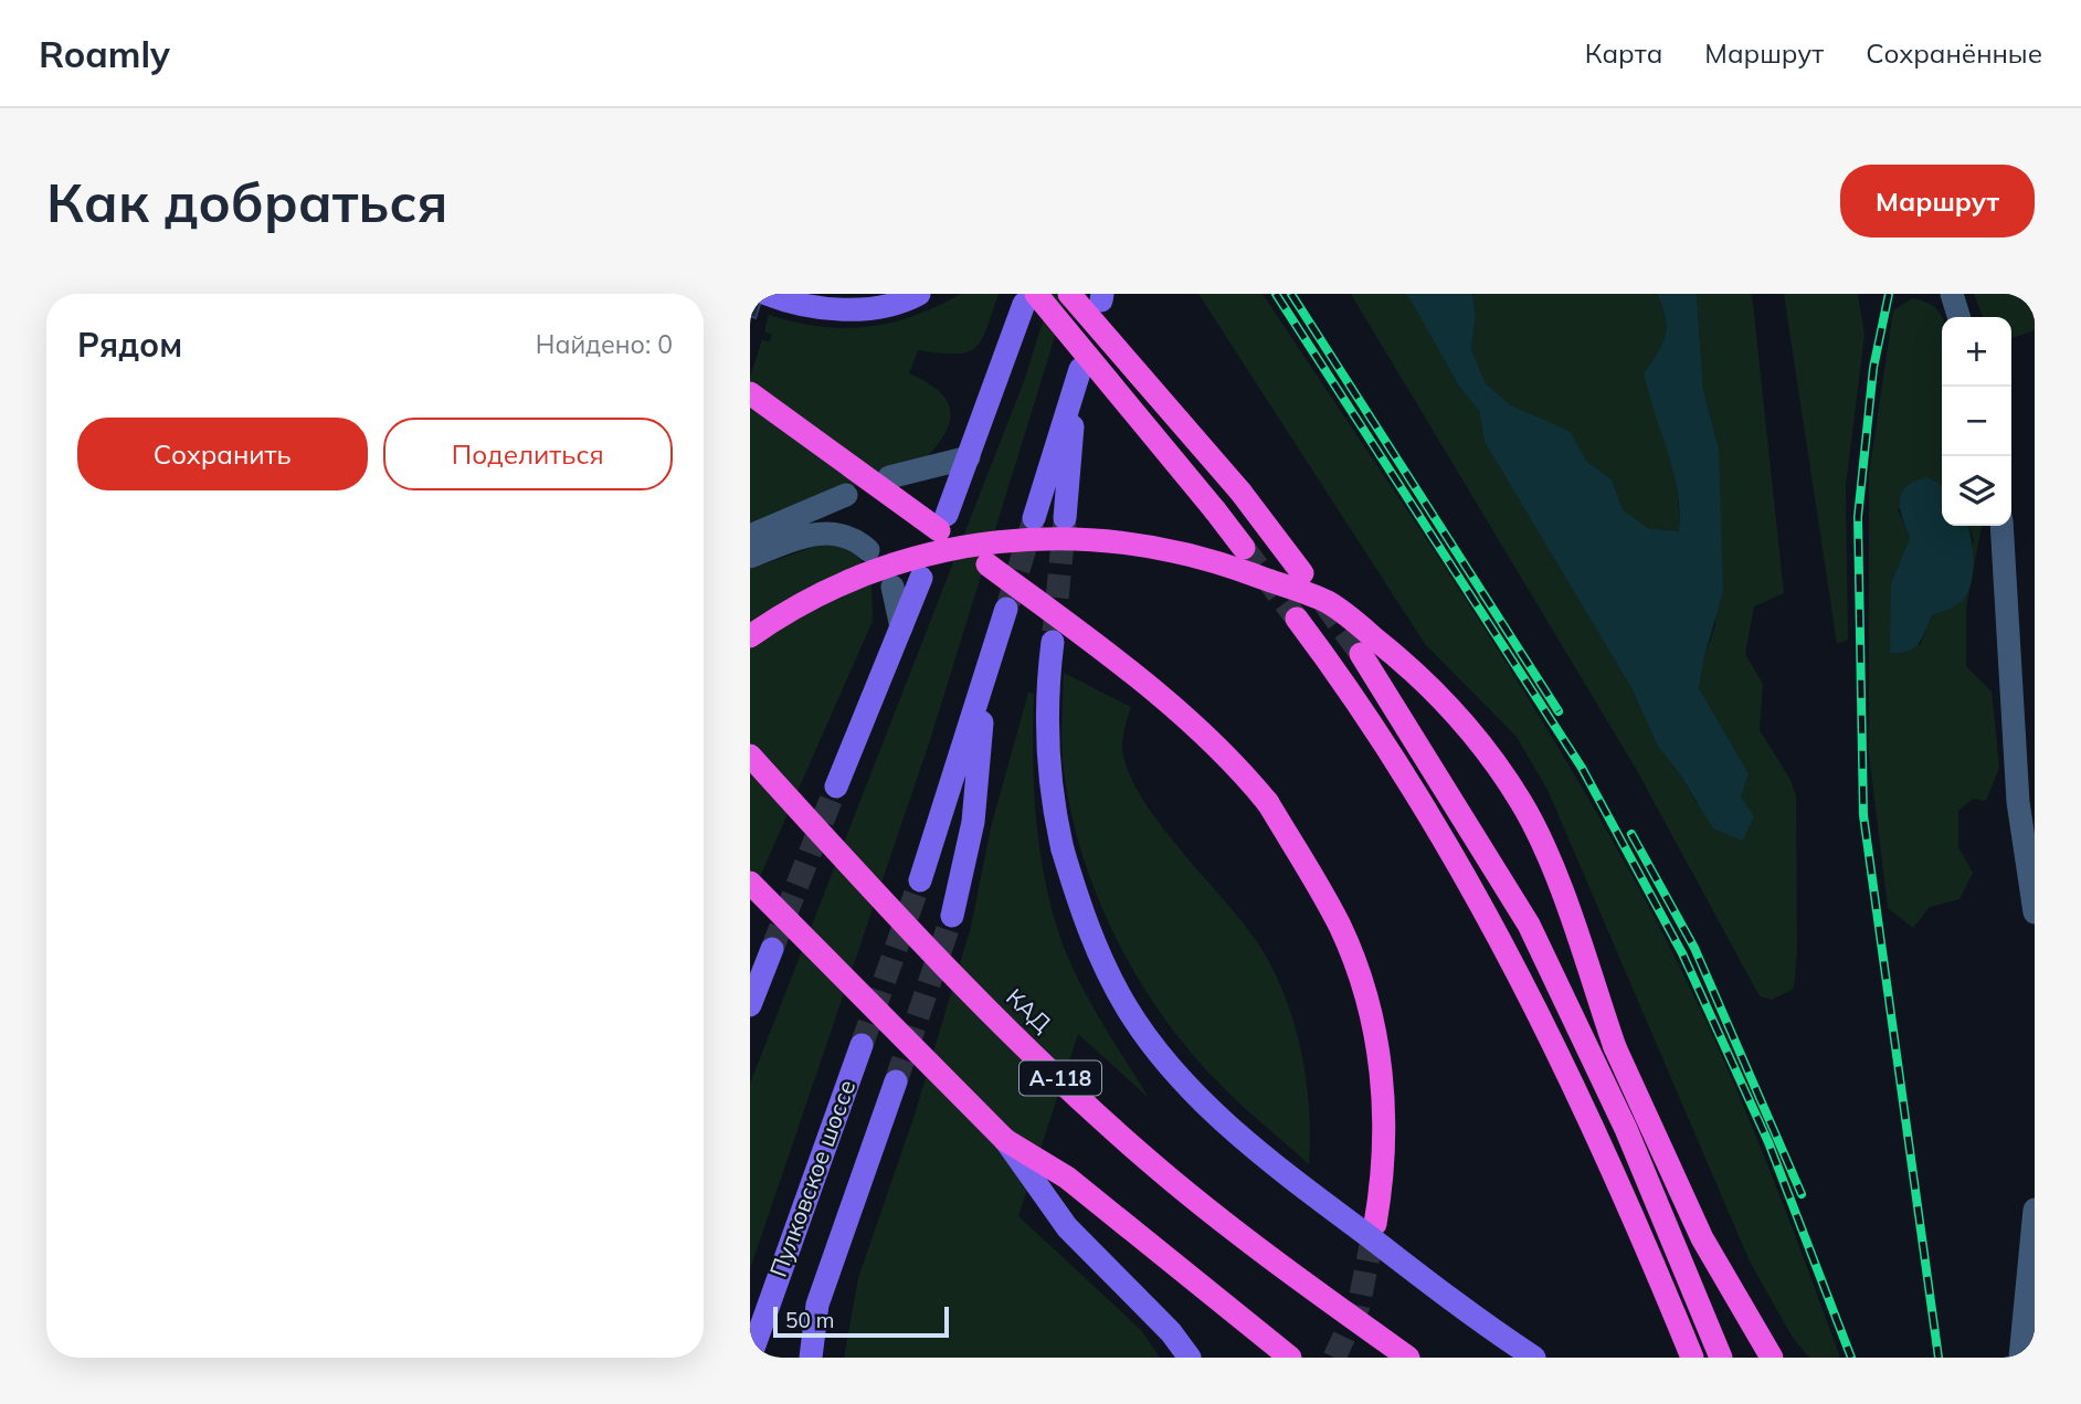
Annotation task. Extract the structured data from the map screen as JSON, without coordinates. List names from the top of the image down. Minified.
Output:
{"streets":{"highway":["КАД","А-118"],"main road":["Пулковское шоссе"]},"scale_bar":"50 m","page":{"header":"Roamly","nav":["Карта","Маршрут","Сохранённые"],"buttons":["Маршрут",["Сохранить","Поделиться"]],"title":"Как добраться","heading":["Рядом","Найдено: 0"],"map_buttons":["+","−"],"scale":"50 m"}}
